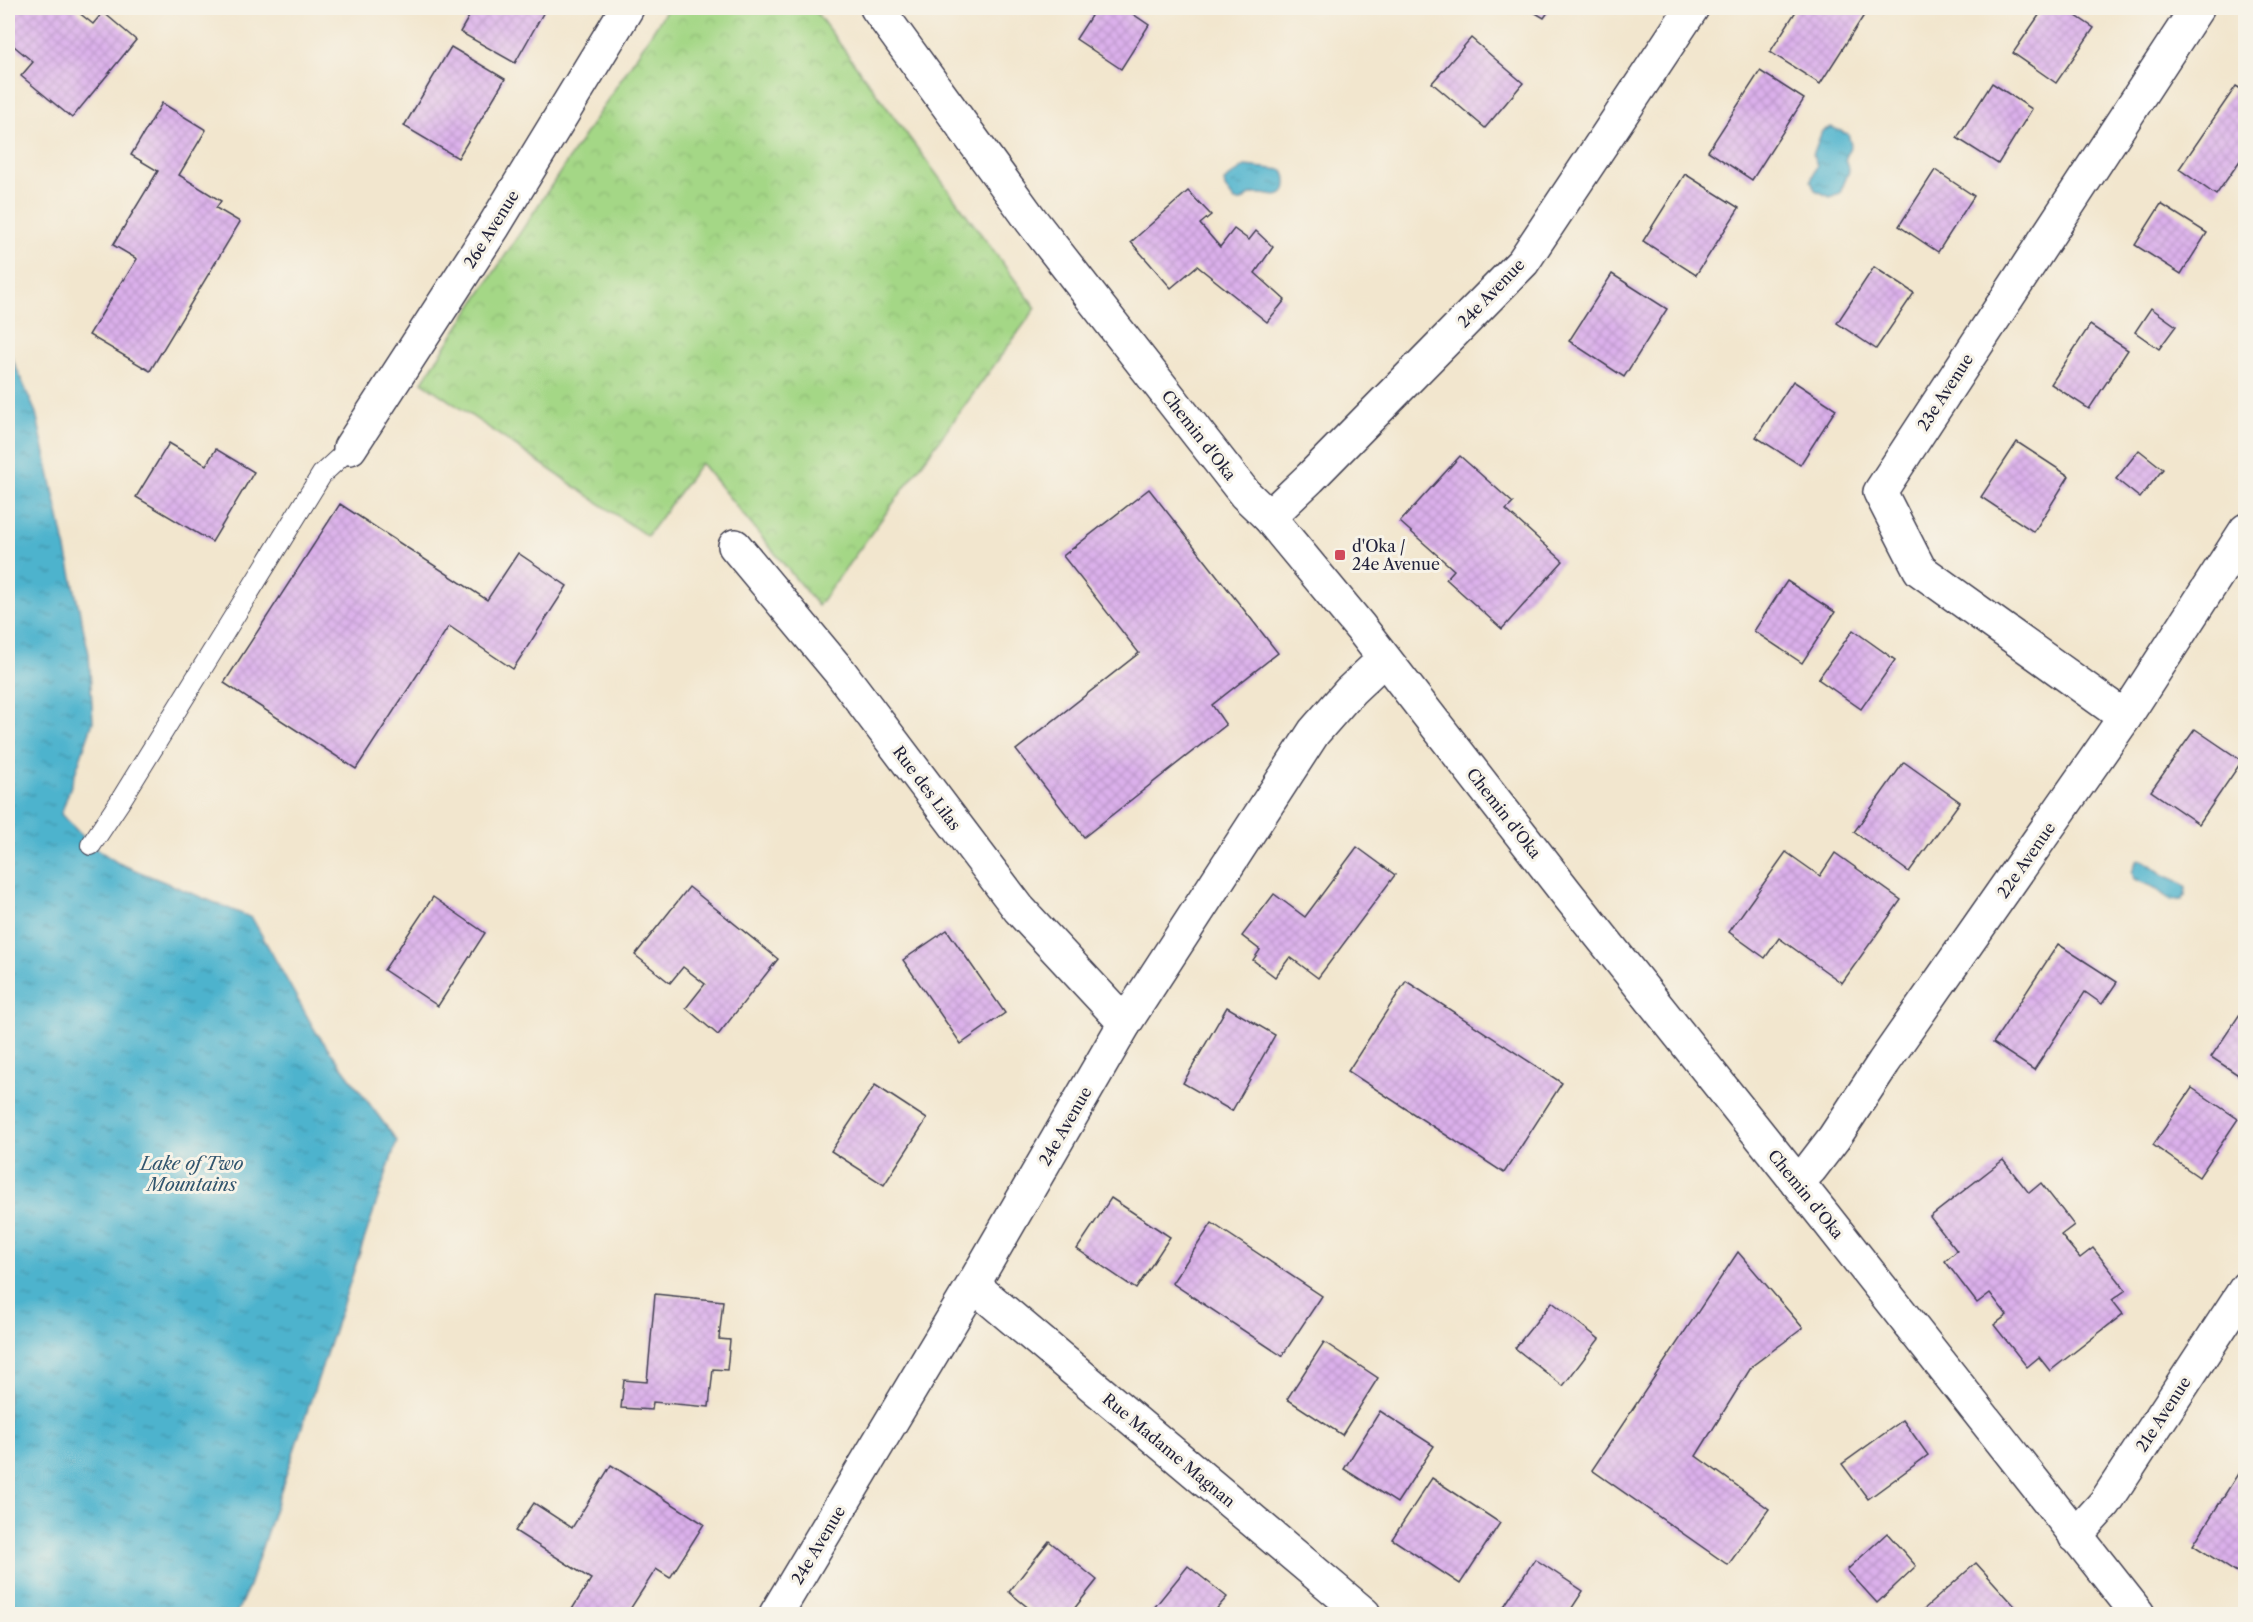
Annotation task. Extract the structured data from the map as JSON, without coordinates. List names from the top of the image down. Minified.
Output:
{"streets":{"street":["26e Avenue","24e Avenue","23e Avenue","Chemin d'Oka","Rue des Lilas","22e Avenue","21e Avenue","Rue Madame Magnan"]},"crossings":[["24e Avenue","Chemin d'Oka"],["24e Avenue","Rue des Lilas"],["24e Avenue","Rue Madame Magnan"],["23e Avenue","22e Avenue"],["Chemin d'Oka","22e Avenue"],["Chemin d'Oka","21e Avenue"]],"water":["Lake of Two Mountains"],"places":{"transit":["d'Oka / 24e Avenue"]}}
